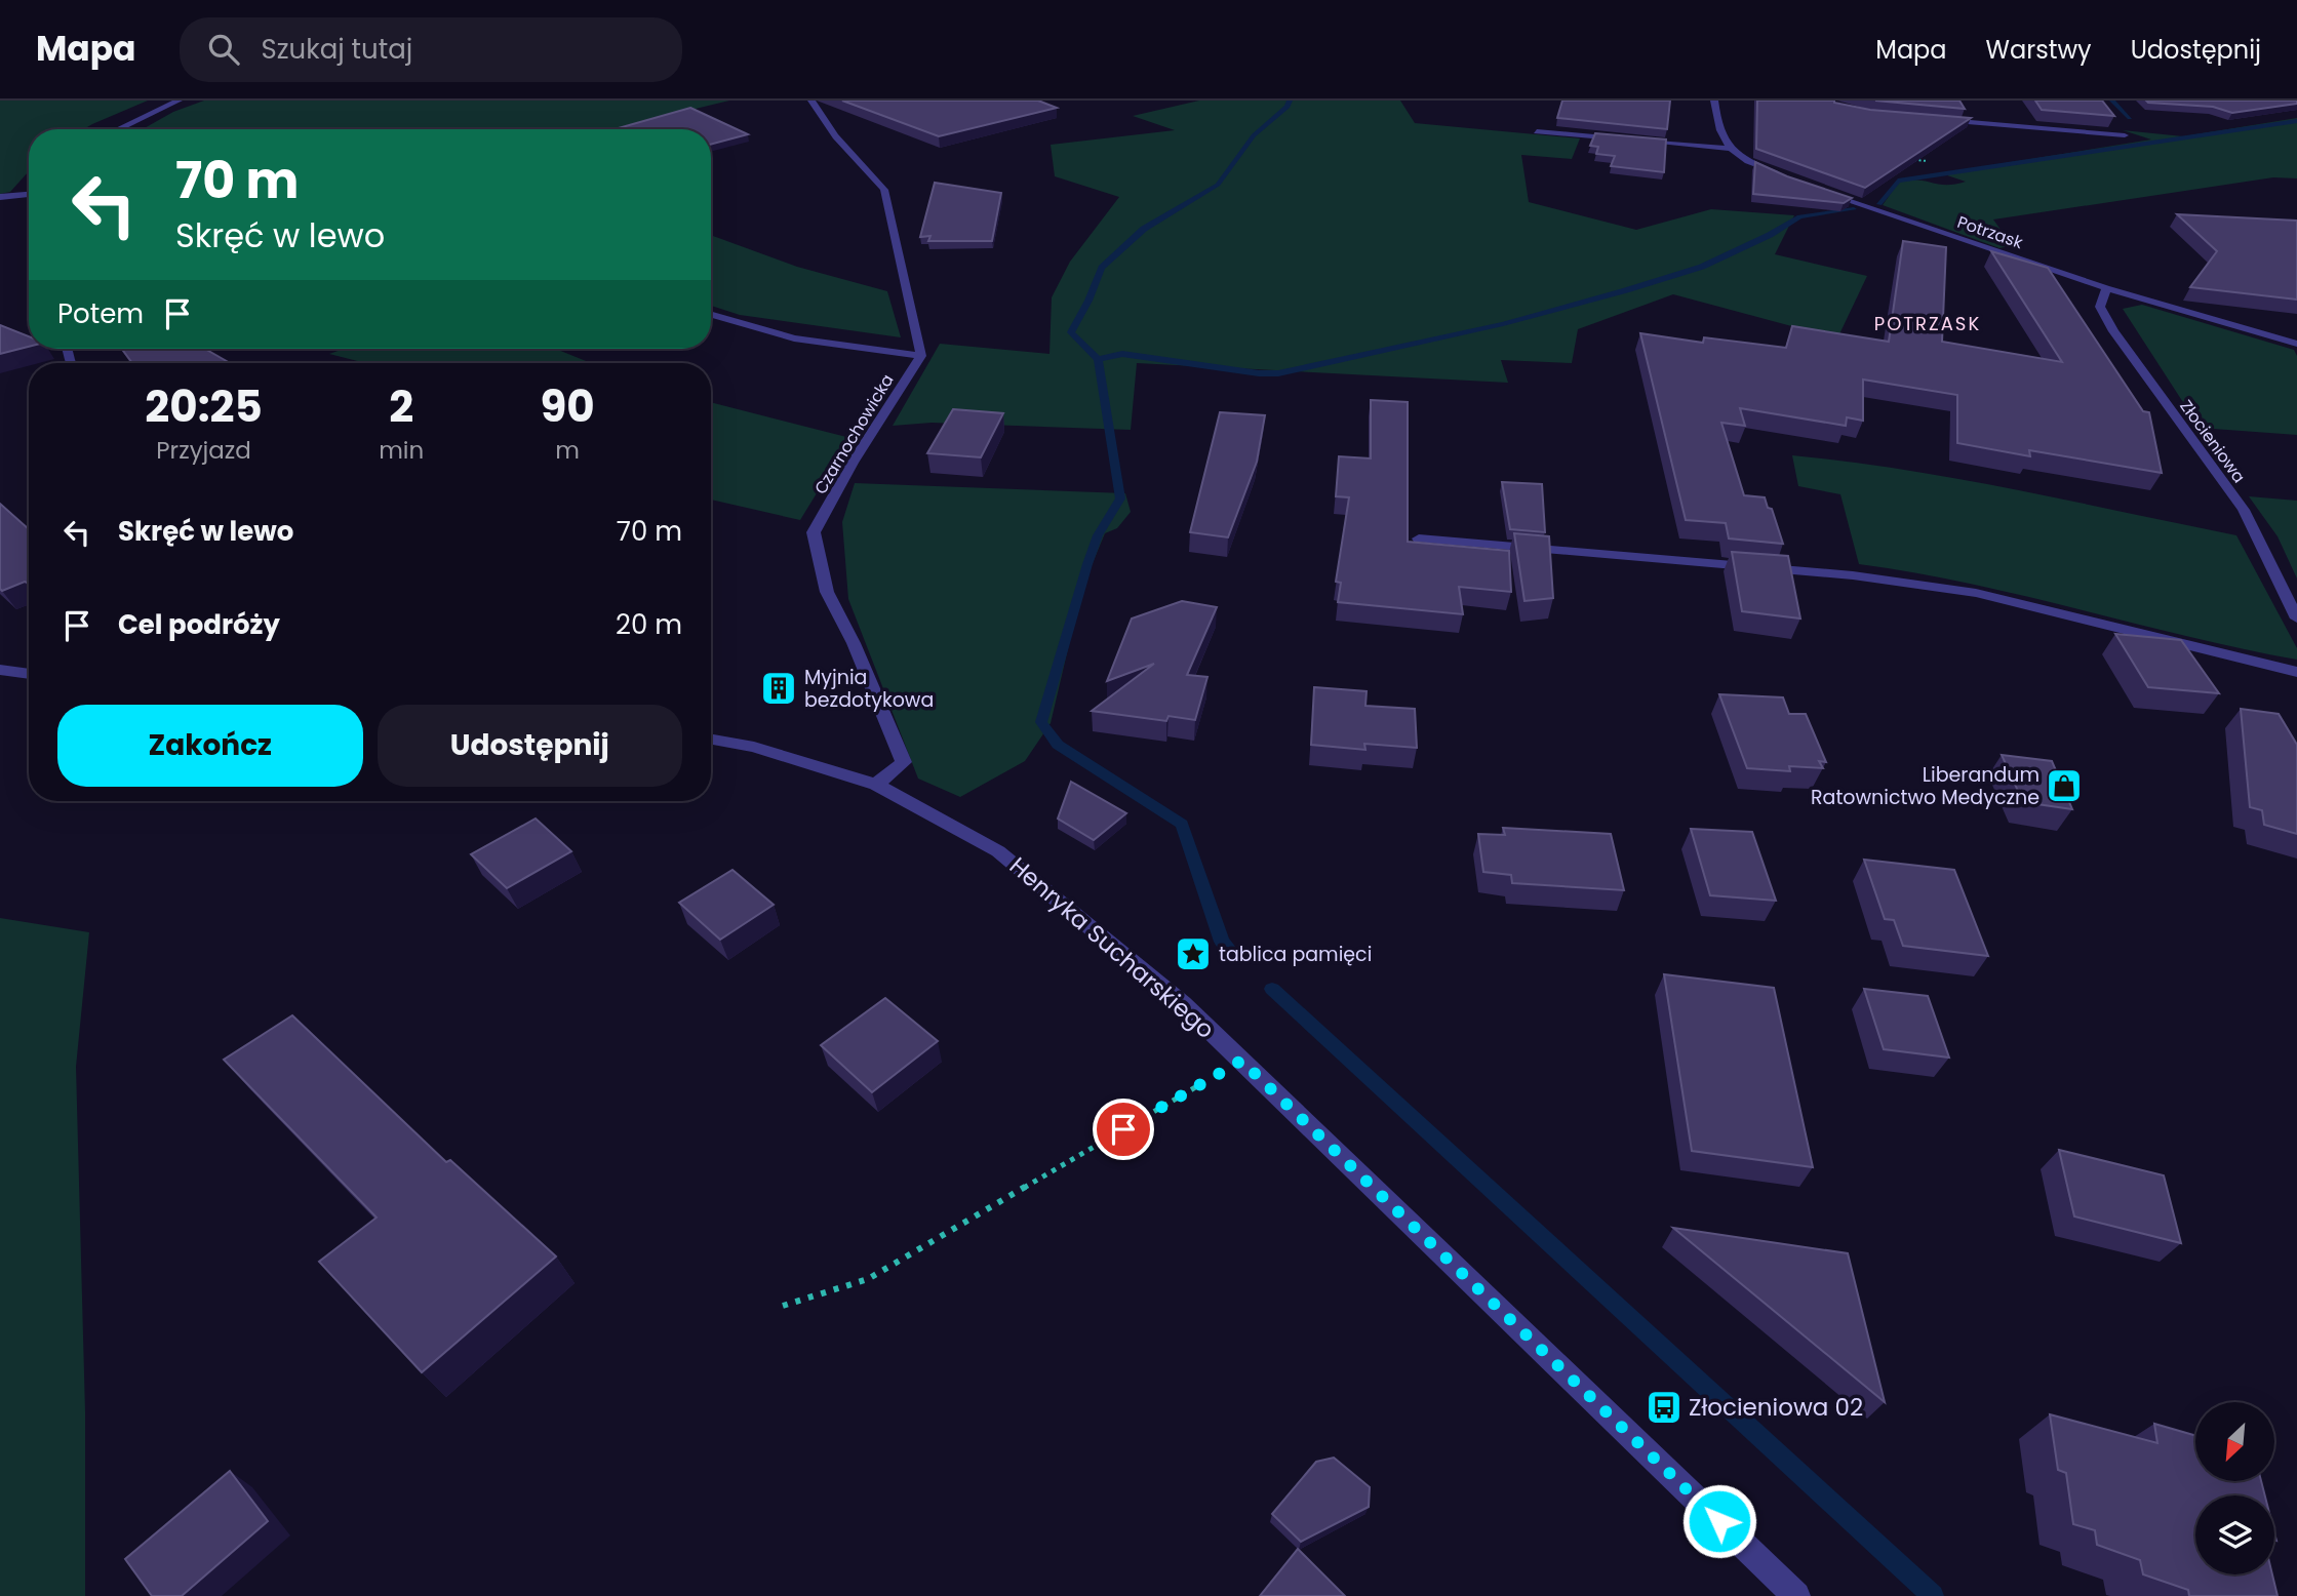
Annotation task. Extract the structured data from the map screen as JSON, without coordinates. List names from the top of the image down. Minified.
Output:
{"streets":{"street":["Potrzask","Czarnochowicka","Złocieniowa","Henryka Sucharskiego"]},"crossings":[["Potrzask","Złocieniowa"],["Czarnochowicka","Henryka Sucharskiego"]],"districts":["POTRZASK"],"places":{"building":["Myjnia bezdotykowa"],"shop":["Liberandum Ratownictwo Medyczne"],"place":["tablica pamięci"],"bus stop":["Złocieniowa 02"]},"north":"bottom left","page":{"header":"Mapa","search":"Szukaj tutaj","nav":["Mapa","Warstwy","Udostępnij"],"turn":["70 m","Skręć w lewo"],"then":"Potem","eta":["20:25","Przyjazd","2","min","90","m"],"list":[{"name":"Skręć w lewo","value":"70 m"},{"name":"Cel podróży","value":"20 m"}],"buttons":["Zakończ","Udostępnij"]}}
